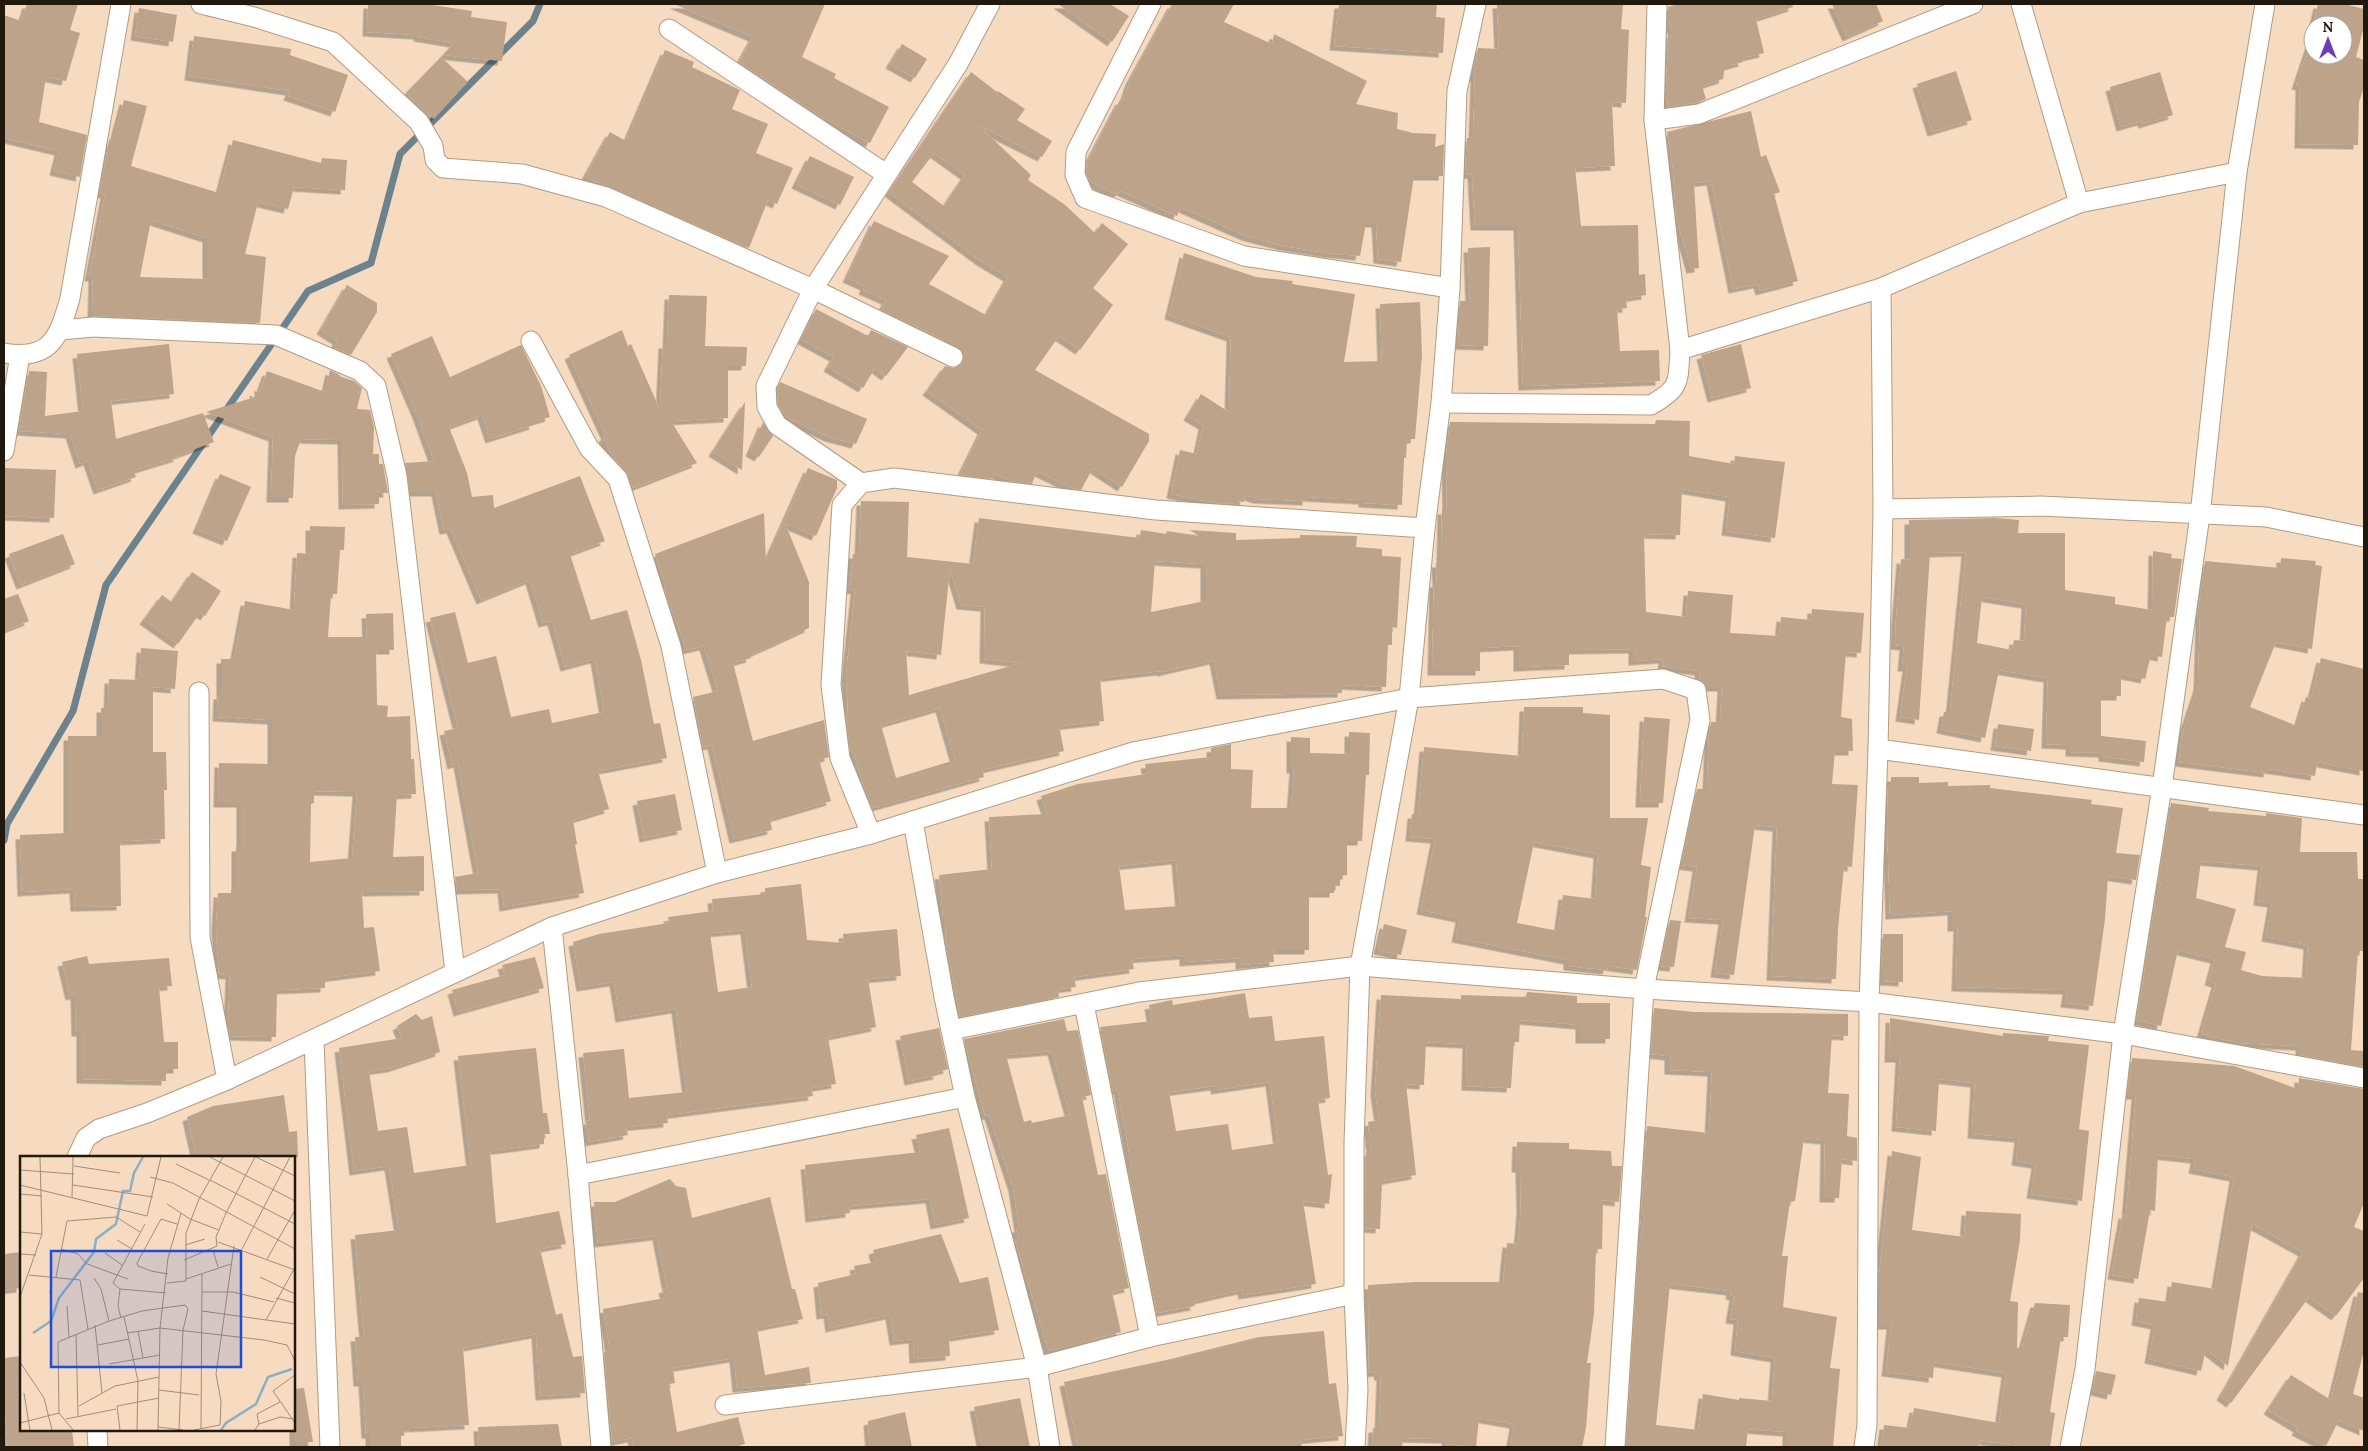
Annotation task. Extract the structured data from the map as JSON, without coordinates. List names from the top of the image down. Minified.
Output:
{"north":"top"}
